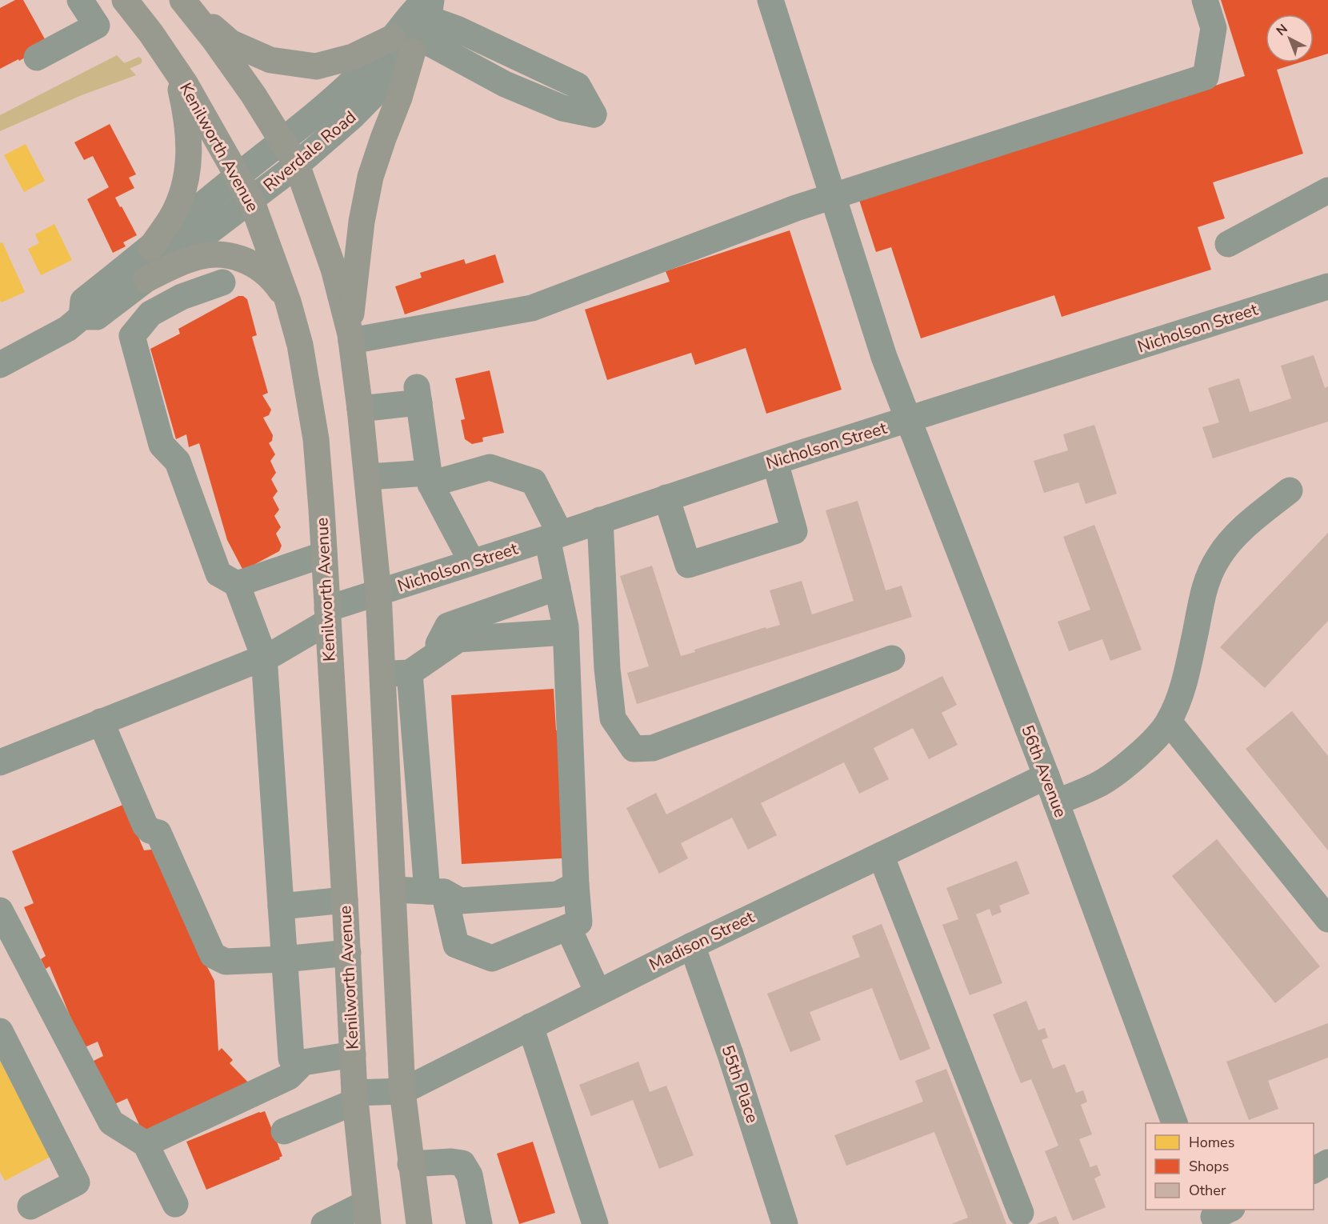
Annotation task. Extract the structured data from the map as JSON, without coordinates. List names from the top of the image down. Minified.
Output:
{"streets":{"main road":["Kenilworth Avenue"],"street":["Riverdale Road","Nicholson Street","56th Avenue","Madison Street","55th Place"]},"crossings":[["Kenilworth Avenue","Riverdale Road"],["Kenilworth Avenue","Nicholson Street"],["Kenilworth Avenue","Madison Street"],["Nicholson Street","56th Avenue"],["56th Avenue","Madison Street"],["Madison Street","55th Place"]],"legend":["Homes","Shops","Other"],"north":"top left"}
